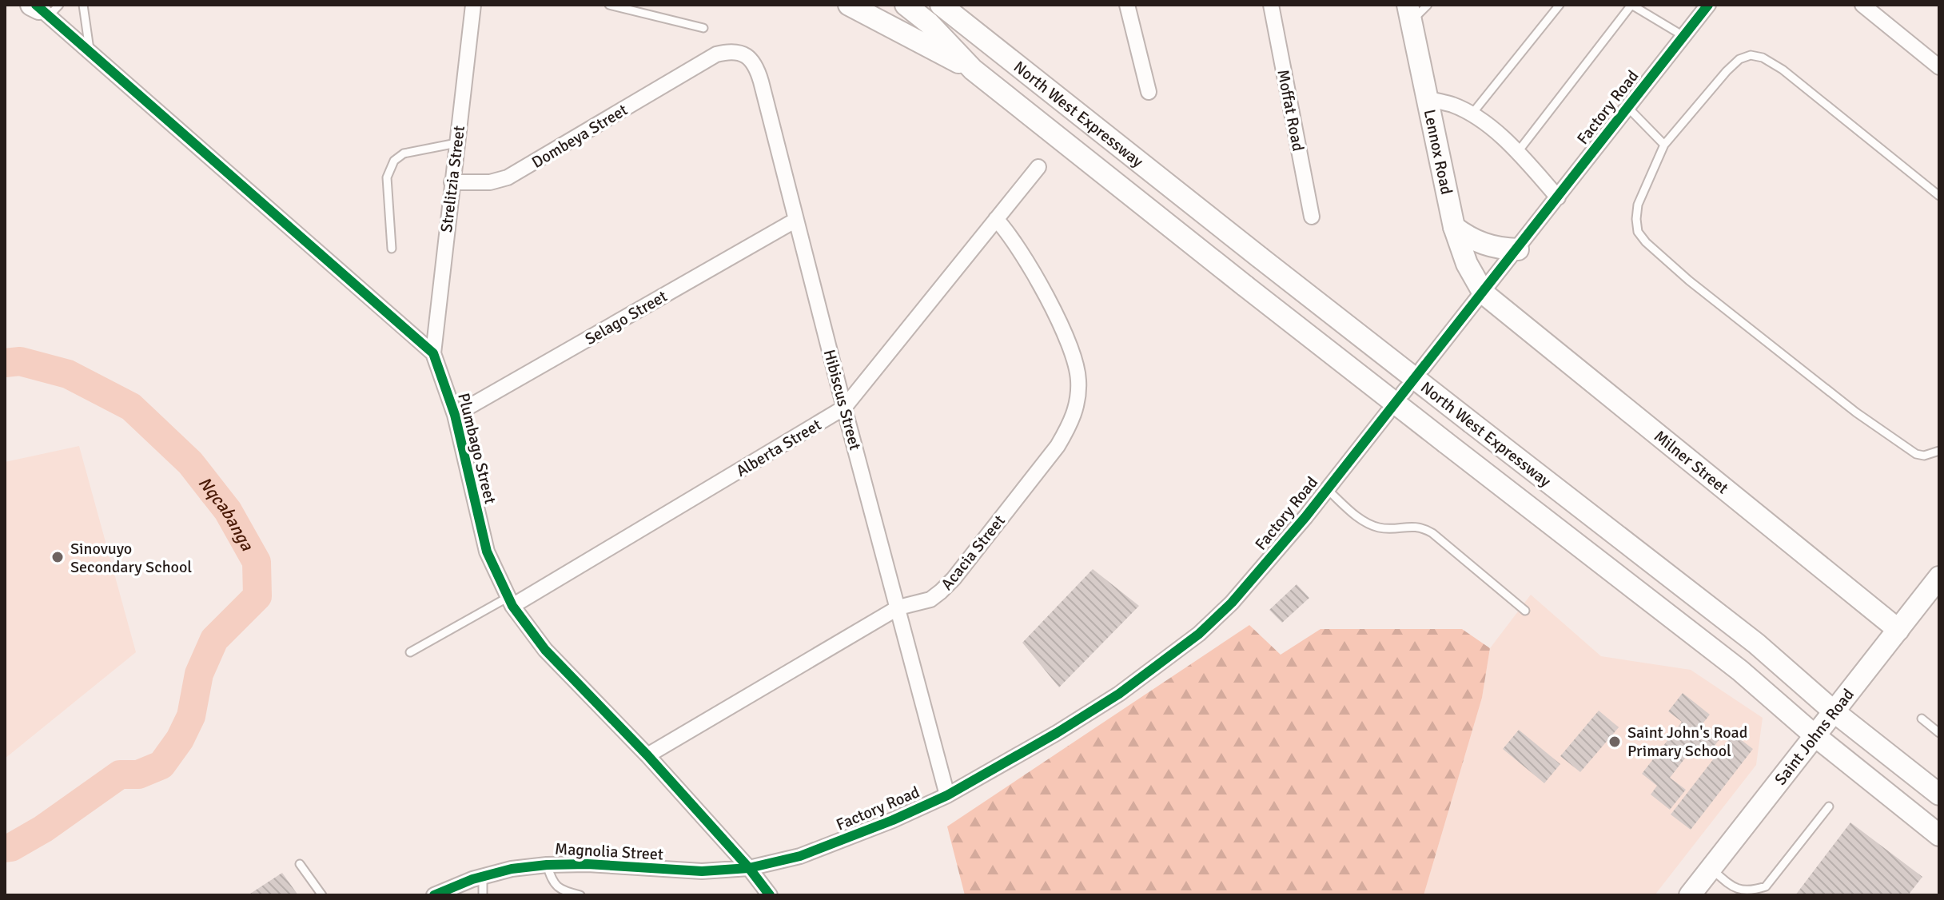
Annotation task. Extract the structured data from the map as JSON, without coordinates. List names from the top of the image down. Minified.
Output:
{"streets":{"main road":["North West Expressway","Lennox Road","Milner Street","Saint Johns Road"],"street":["Factory Road","Moffat Road","Dombeya Street","Strelitzia Street","Selago Street","Hibiscus Street","Alberta Street","Plumbago Street","Acacia Street","Magnolia Street"]},"crossings":[["Factory Road","Lennox Road"],["Factory Road","Hibiscus Street"],["Factory Road","Plumbago Street"],["Factory Road","Milner Street"],["Factory Road","Magnolia Street"],["North West Expressway","Saint Johns Road"],["Dombeya Street","Strelitzia Street"],["Dombeya Street","Hibiscus Street"],["Lennox Road","Milner Street"],["Strelitzia Street","Plumbago Street"],["Selago Street","Hibiscus Street"],["Selago Street","Plumbago Street"],["Hibiscus Street","Alberta Street"],["Hibiscus Street","Acacia Street"],["Alberta Street","Plumbago Street"],["Alberta Street","Acacia Street"],["Plumbago Street","Acacia Street"],["Plumbago Street","Magnolia Street"],["Milner Street","Saint Johns Road"]],"water":["Nqcabanga"],"places":["Sinovuyo Secondary School","Saint John's Road Primary School"]}
